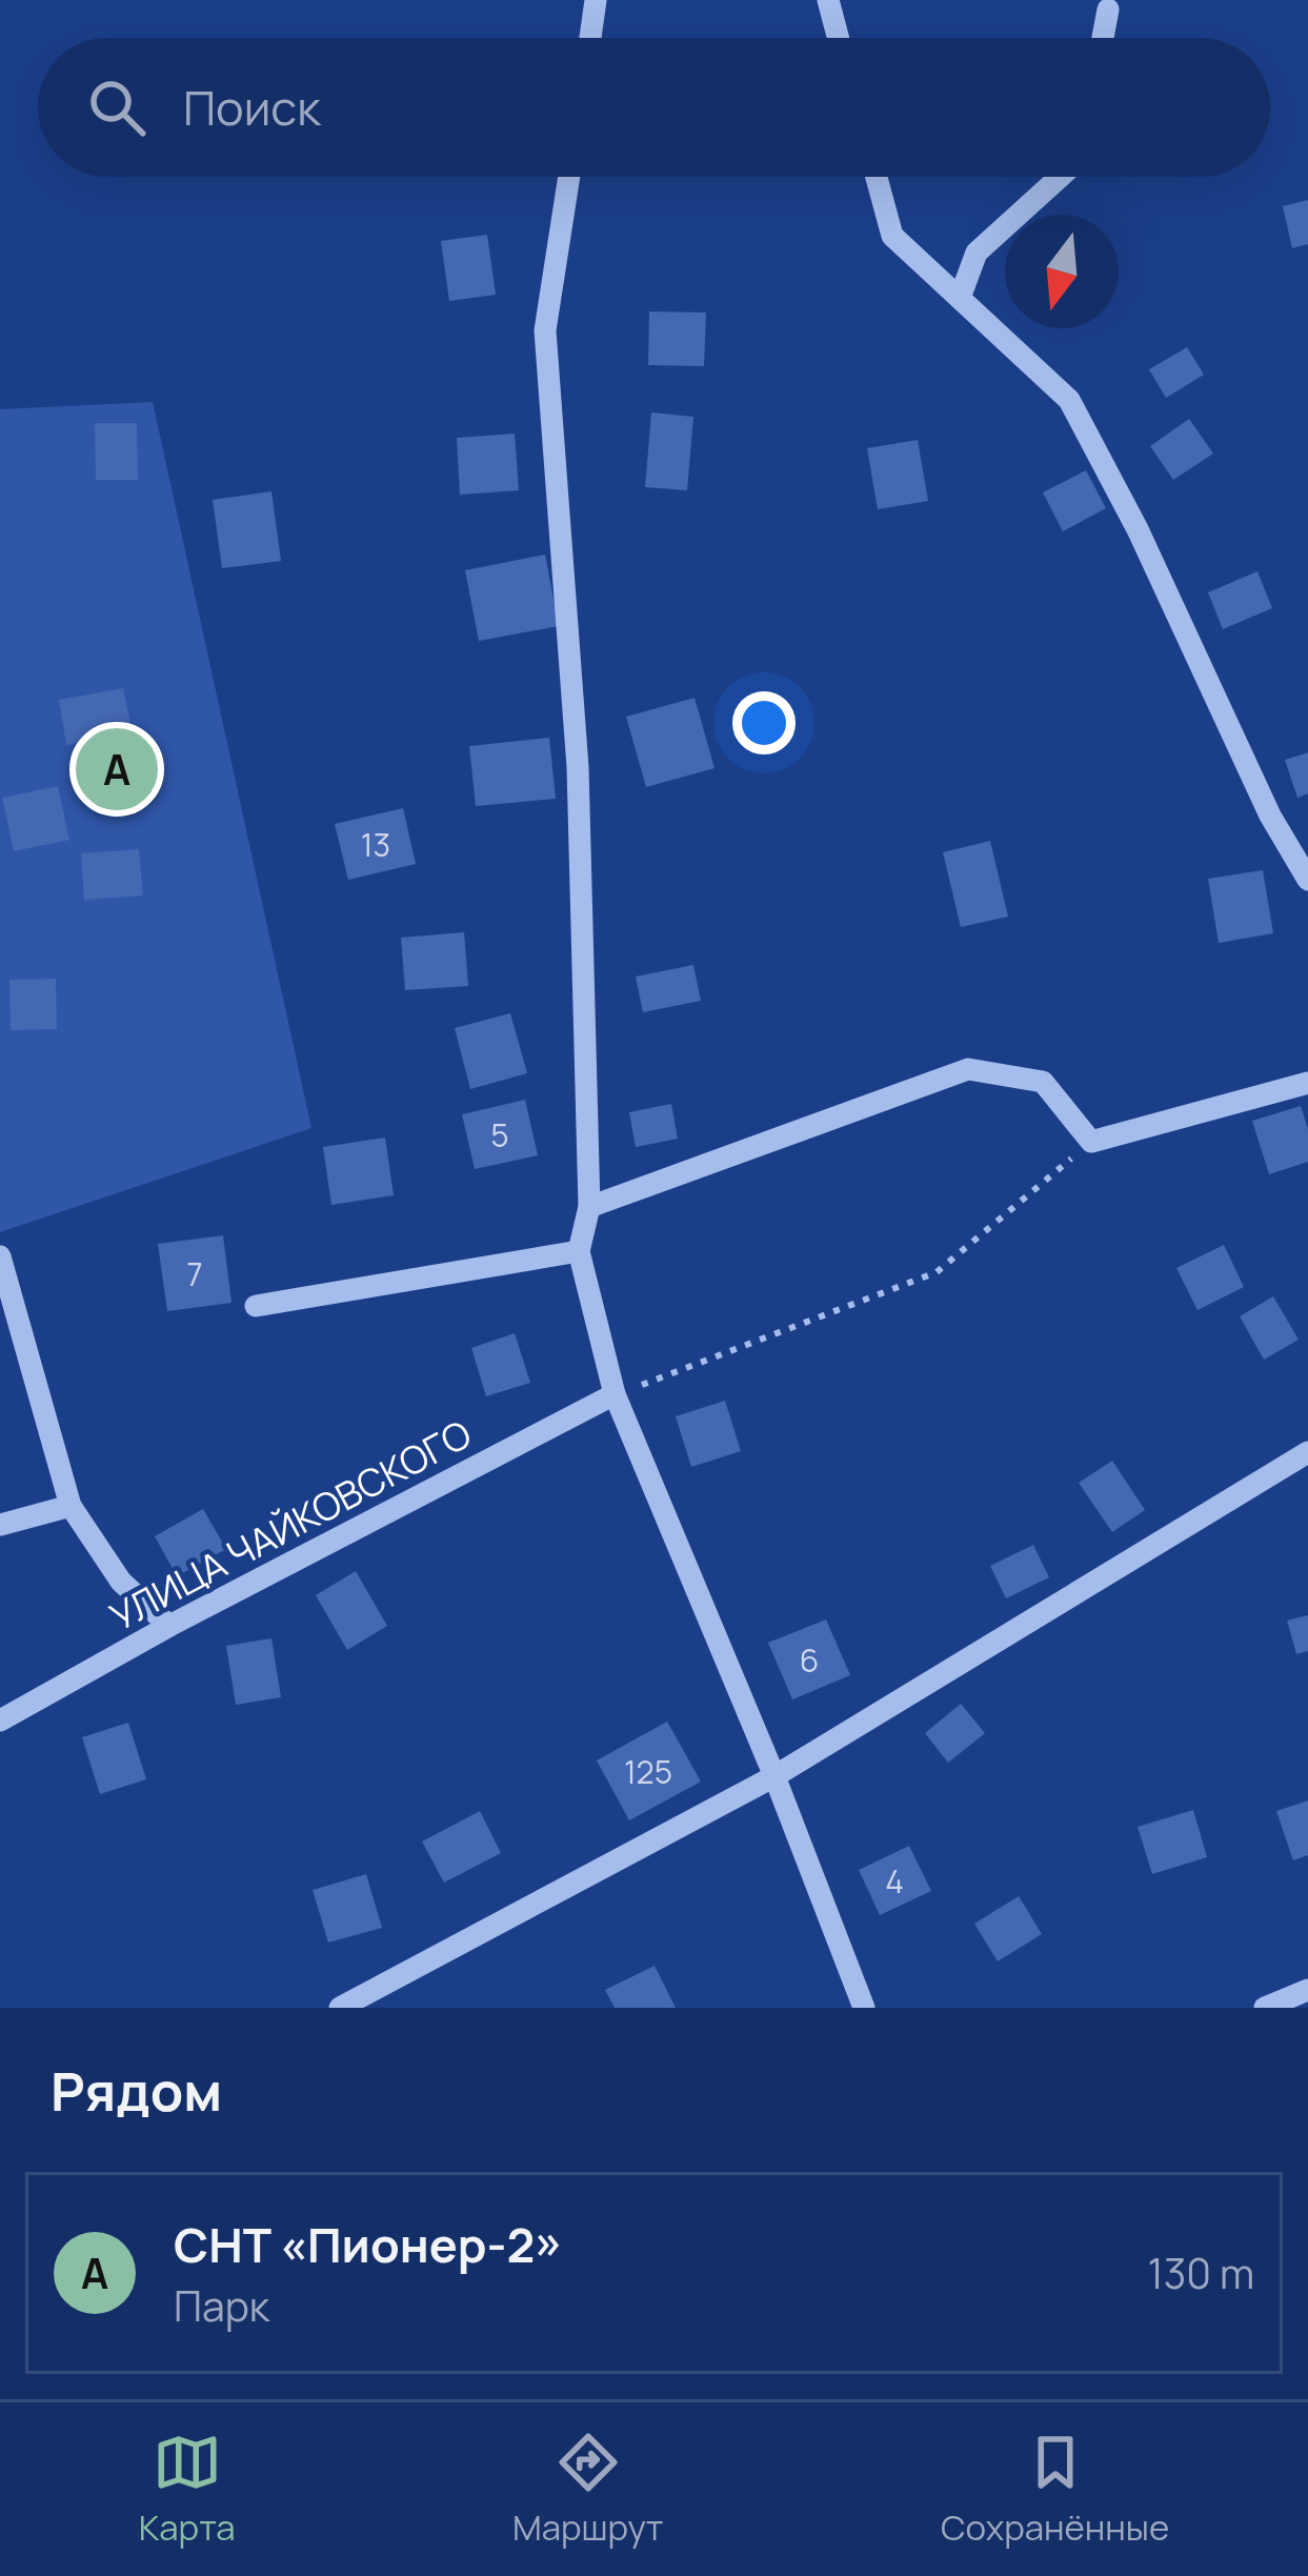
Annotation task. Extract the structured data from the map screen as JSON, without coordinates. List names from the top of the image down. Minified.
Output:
{"streets":{"street":["УЛИЦА ЧАЙКОВСКОГО"]},"house_numbers":["13","5","7","6","125","4"],"north":"bottom","page":{"search":"Поиск","pins":"A","heading":"Рядом","list":[{"mark":"A","name":"СНТ «Пионер-2»","note":"Парк","value":"130 m"}],"nav":["Карта","Маршрут","Сохранённые"]}}
